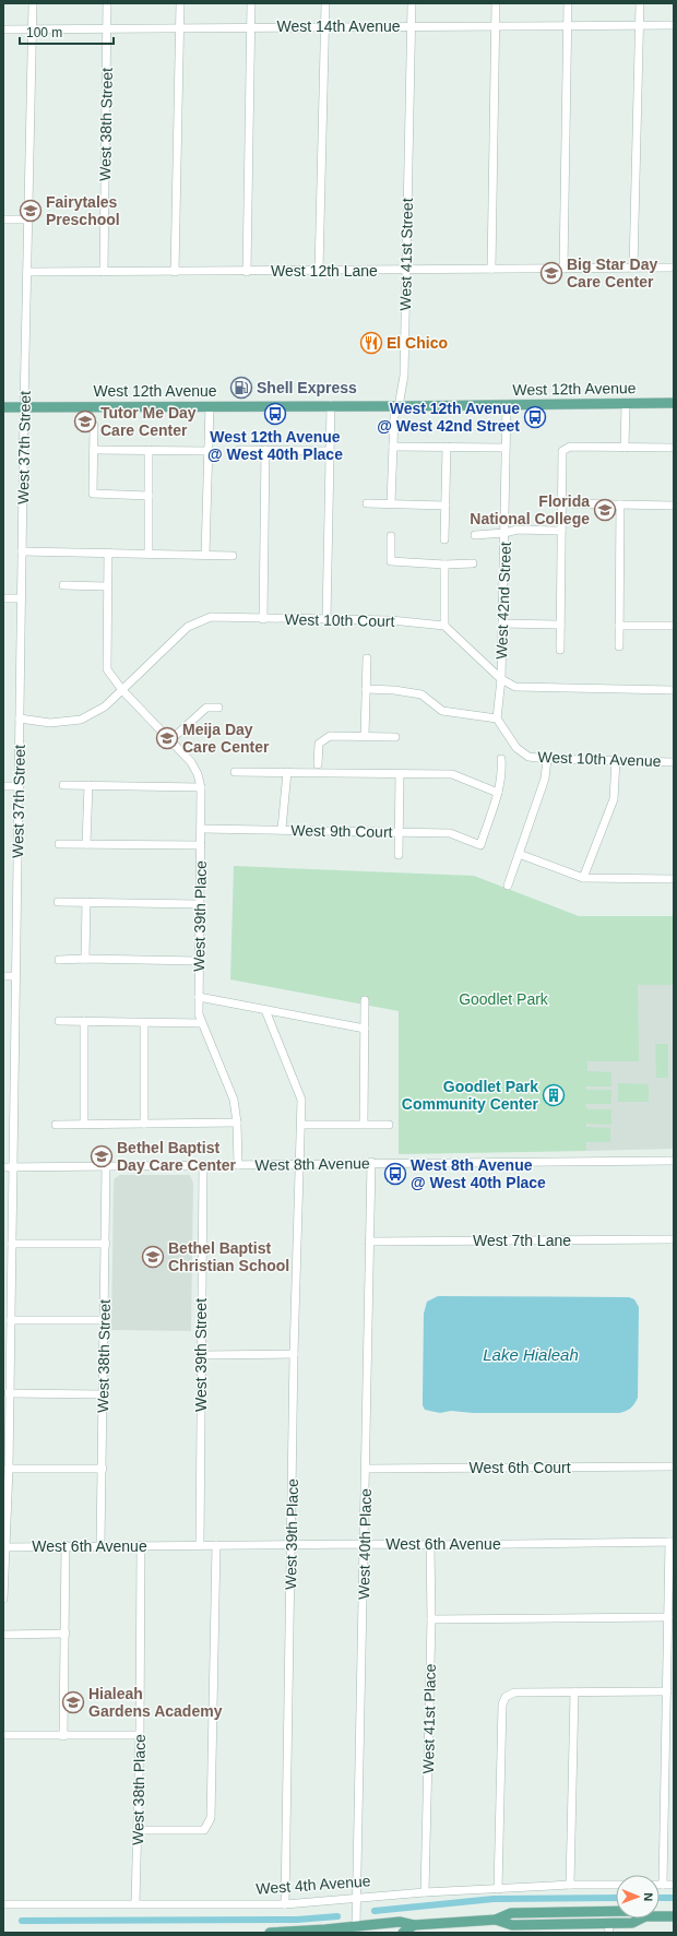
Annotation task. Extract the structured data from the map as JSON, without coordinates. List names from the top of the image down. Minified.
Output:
{"streets":{"main road":["West 12th Avenue"],"street":["West 14th Avenue","West 38th Street","West 41st Street","West 12th Lane","West 37th Street","West 42nd Street","West 10th Court","West 10th Avenue","West 9th Court","West 39th Place","West 8th Avenue","West 7th Lane","West 39th Street","West 6th Court","West 40th Place","West 6th Avenue","West 41st Place","West 38th Place","West 4th Avenue"]},"crossings":[["West 14th Avenue","West 38th Street"],["West 14th Avenue","West 41st Street"],["West 14th Avenue","West 37th Street"],["West 38th Street","West 12th Lane"],["West 38th Street","West 8th Avenue"],["West 38th Street","West 6th Avenue"],["West 41st Street","West 12th Lane"],["West 41st Street","West 12th Avenue"],["West 12th Lane","West 37th Street"],["West 12th Avenue","West 37th Street"],["West 12th Avenue","West 42nd Street"],["West 37th Street","West 10th Court"],["West 37th Street","West 8th Avenue"],["West 37th Street","West 6th Avenue"],["West 42nd Street","West 10th Avenue"],["West 10th Court","West 39th Place"],["West 9th Court","West 39th Place"],["West 39th Place","West 8th Avenue"],["West 39th Place","West 6th Avenue"],["West 39th Place","West 4th Avenue"],["West 8th Avenue","West 39th Street"],["West 8th Avenue","West 40th Place"],["West 7th Lane","West 40th Place"],["West 39th Street","West 6th Avenue"],["West 6th Court","West 40th Place"],["West 40th Place","West 6th Avenue"],["West 40th Place","West 4th Avenue"],["West 6th Avenue","West 41st Place"],["West 6th Avenue","West 38th Place"],["West 41st Place","West 4th Avenue"],["West 38th Place","West 4th Avenue"]],"water":["Lake Hialeah"],"parks":["Goodlet Park"],"places":{"school or university":["Fairytales Preschool","Big Star Day Care Center","Tutor Me Day Care Center","Florida National College","Meija Day Care Center","Bethel Baptist Day Care Center","Bethel Baptist Christian School","Hialeah Gardens Academy"],"restaurant":["El Chico"],"fuel station":["Shell Express"],"bus stop":["West 12th Avenue @ West 40th Place","West 12th Avenue @ West 42nd Street","West 8th Avenue @ West 40th Place"],"building":["Goodlet Park Community Center"]},"scale_bar":"100 m","north":"right"}
